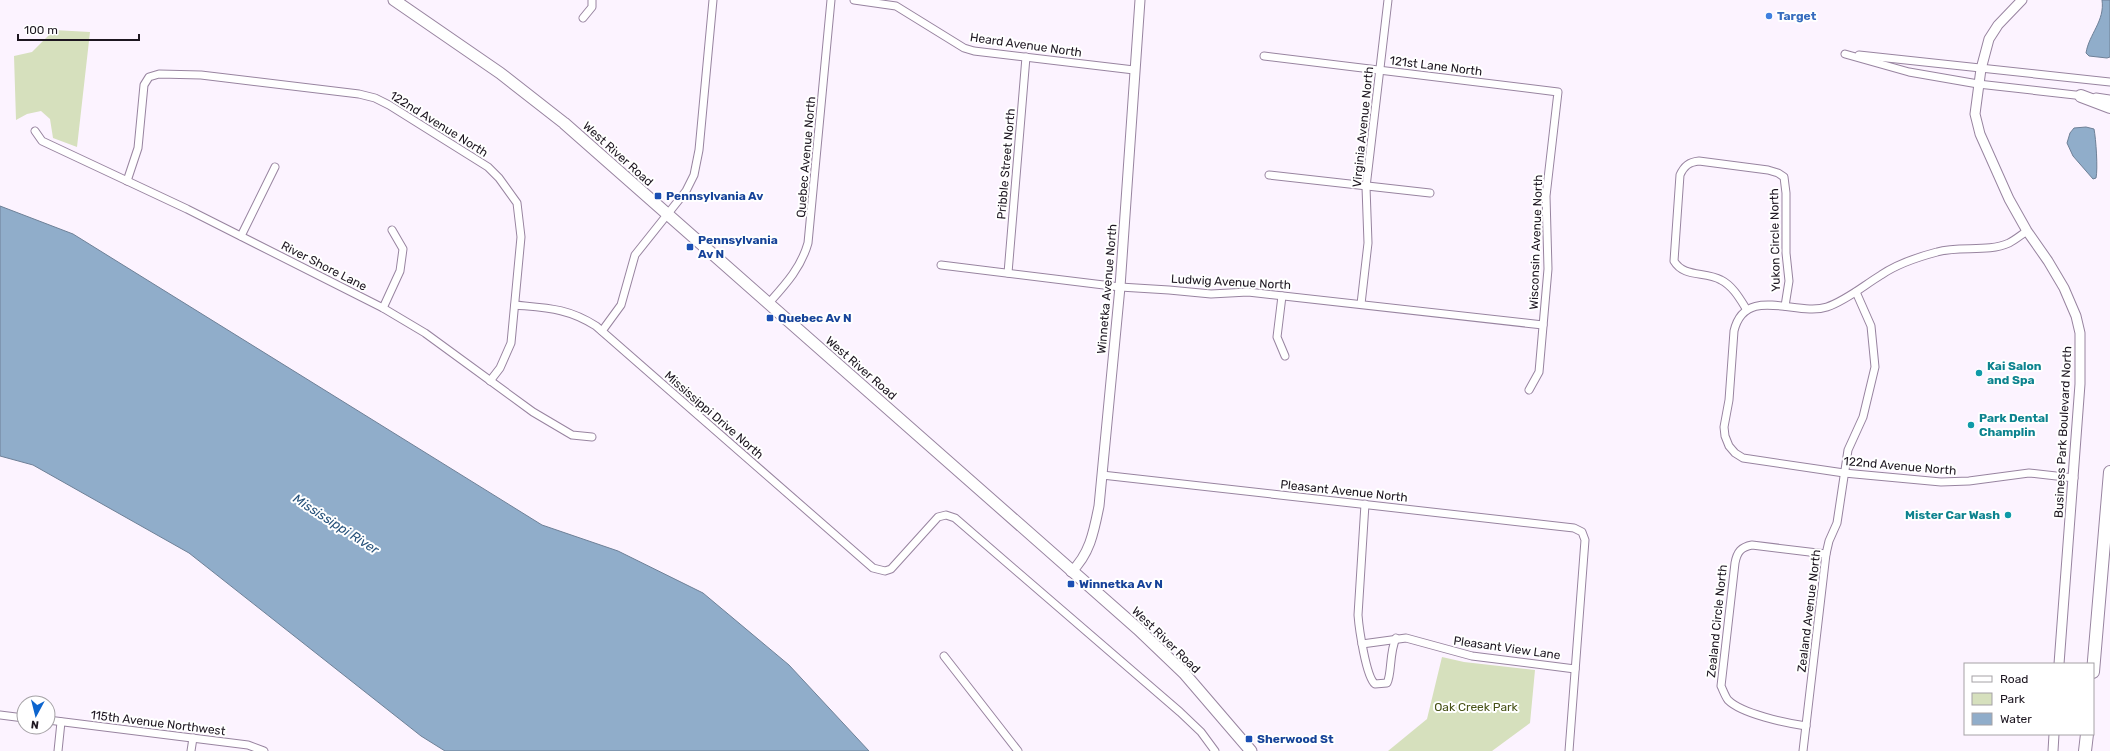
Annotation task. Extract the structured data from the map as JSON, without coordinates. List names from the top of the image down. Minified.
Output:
{"streets":{"main road":["West River Road"],"street":["Heard Avenue North","121st Lane North","122nd Avenue North","Virginia Avenue North","Quebec Avenue North","Pribble Street North","Yukon Circle North","Wisconsin Avenue North","River Shore Lane","Ludwig Avenue North","Winnetka Avenue North","Mississippi Drive North","Business Park Boulevard North","Pleasant Avenue North","Zealand Avenue North","Zealand Circle North","Pleasant View Lane","115th Avenue Northwest"]},"crossings":[["Heard Avenue North","Pribble Street North"],["Heard Avenue North","Winnetka Avenue North"],["121st Lane North","Virginia Avenue North"],["121st Lane North","Wisconsin Avenue North"],["122nd Avenue North","Yukon Circle North"],["122nd Avenue North","River Shore Lane"],["122nd Avenue North","Mississippi Drive North"],["122nd Avenue North","Business Park Boulevard North"],["122nd Avenue North","Zealand Avenue North"],["Virginia Avenue North","Ludwig Avenue North"],["West River Road","Quebec Avenue North"],["West River Road","Winnetka Avenue North"],["Pribble Street North","Ludwig Avenue North"],["Wisconsin Avenue North","Ludwig Avenue North"],["Ludwig Avenue North","Winnetka Avenue North"],["Winnetka Avenue North","Pleasant Avenue North"],["Pleasant Avenue North","Pleasant View Lane"],["Zealand Avenue North","Zealand Circle North"]],"water":["Mississippi River"],"parks":["Oak Creek Park"],"places":{"other":["Target","Kai Salon and Spa","Park Dental Champlin","Mister Car Wash"],"transit":["Pennsylvania Av","Pennsylvania Av N","Quebec Av N","Winnetka Av N","Sherwood St"]},"legend":["Road","Park","Water"],"scale_bar":"100 m","north":"bottom"}
